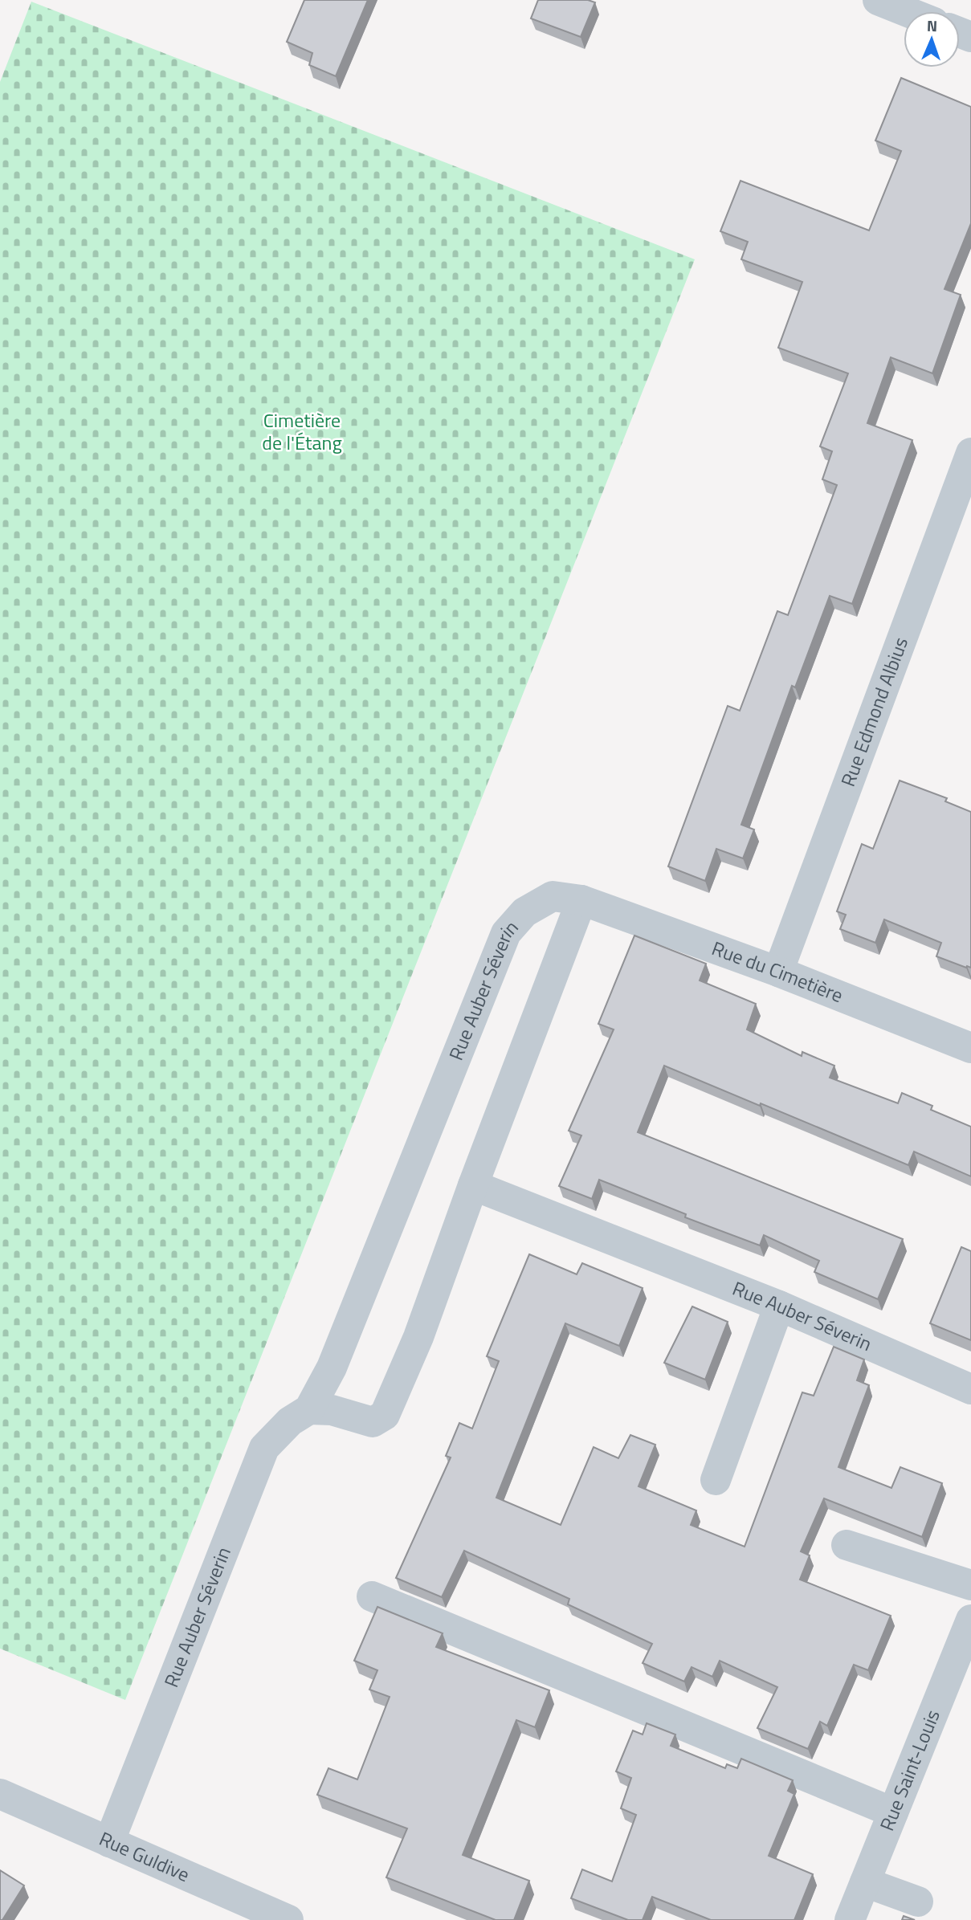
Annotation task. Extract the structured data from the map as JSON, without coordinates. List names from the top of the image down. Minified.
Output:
{"streets":{"street":["Rue Edmond Albius","Rue du Cimetière","Rue Auber Séverin","Rue Saint-Louis","Rue Guldive"]},"crossings":[["Rue Edmond Albius","Rue du Cimetière"],["Rue du Cimetière","Rue Auber Séverin"],["Rue Auber Séverin","Rue Guldive"]],"parks":["Cimetière de l'Étang"],"north":"top"}
